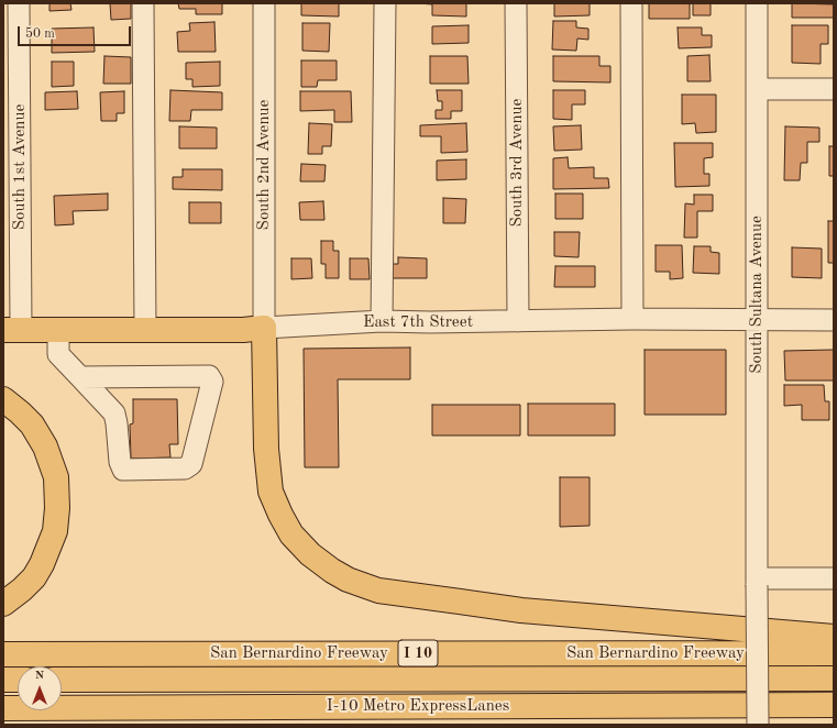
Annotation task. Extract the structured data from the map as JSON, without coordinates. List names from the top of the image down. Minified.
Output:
{"streets":{"main road":["East 7th Street","San Bernardino Freeway","I 10","I-10 Metro ExpressLanes"],"street":["South 3rd Avenue","South 2nd Avenue","South 1st Avenue","South Sultana Avenue"]},"crossings":[["South 3rd Avenue","East 7th Street"],["South 2nd Avenue","East 7th Street"],["South 1st Avenue","East 7th Street"],["South Sultana Avenue","East 7th Street"]],"scale_bar":"50 m","north":"top"}
